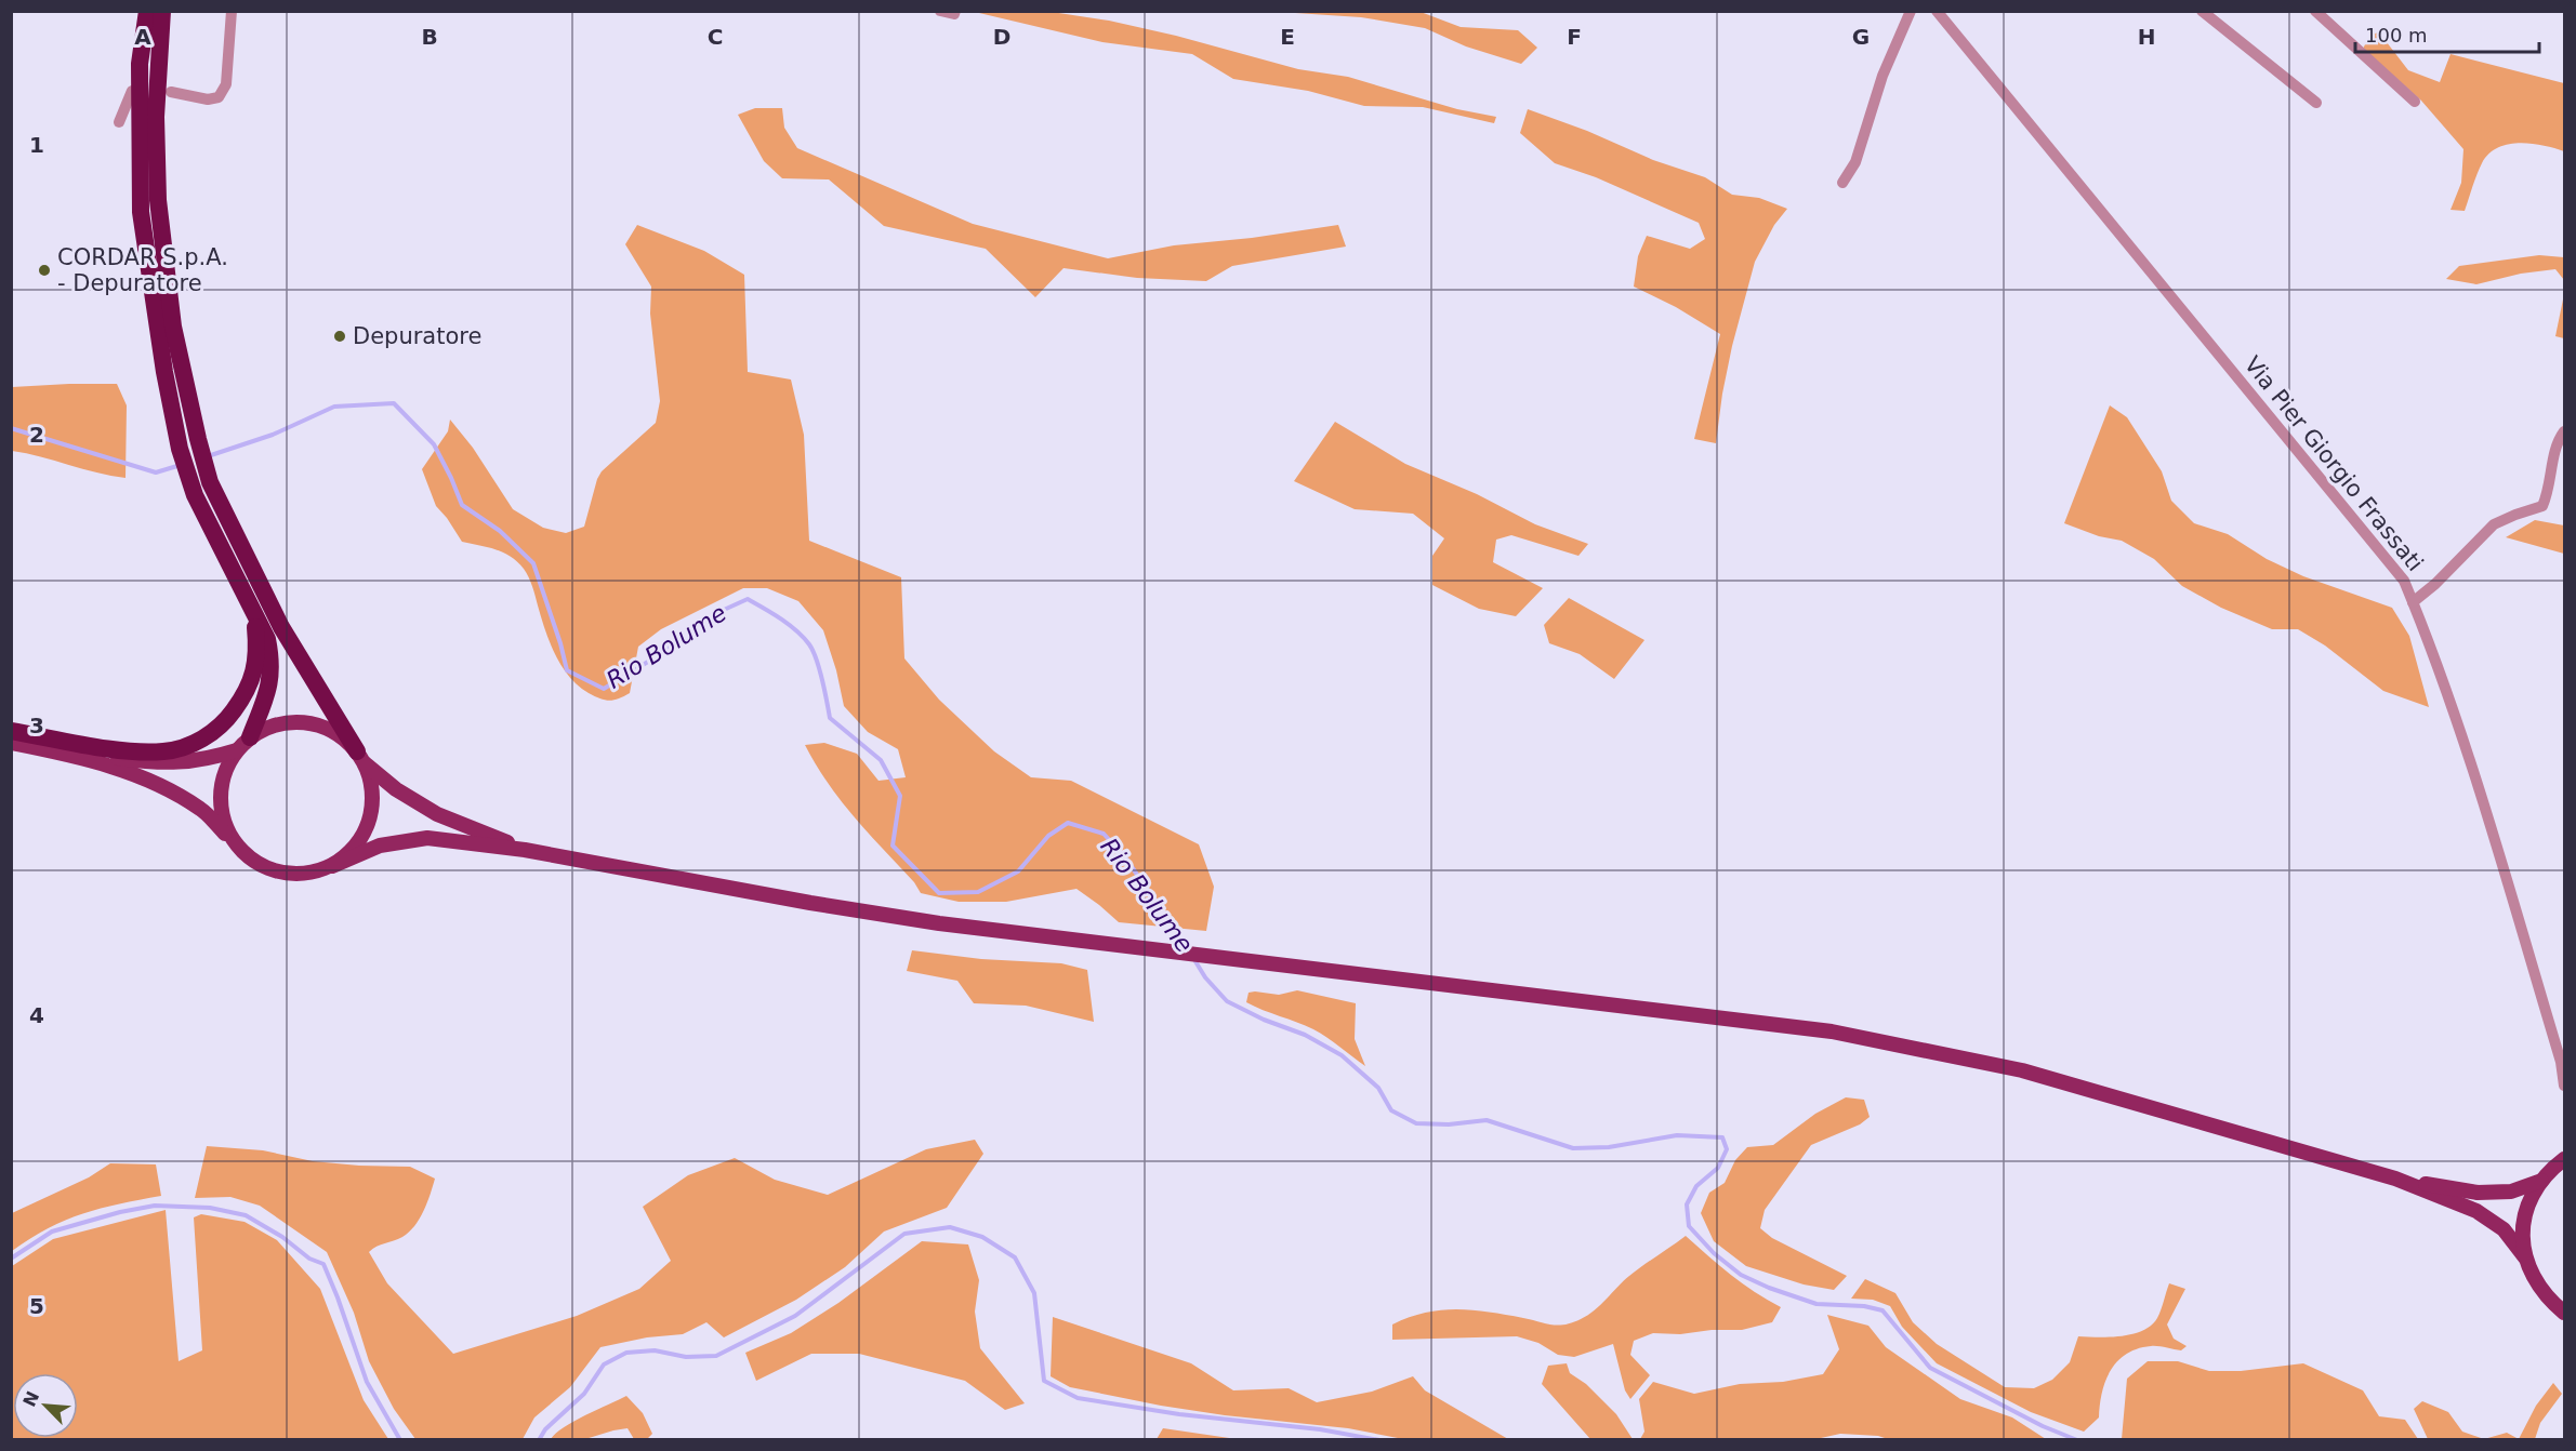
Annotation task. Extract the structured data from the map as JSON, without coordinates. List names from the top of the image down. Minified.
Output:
{"streets":{"street":["Via Pier Giorgio Frassati"]},"water":["Rio Bolume"],"places":["CORDAR S.p.A. - Depuratore","Depuratore"],"scale_bar":"100 m","north":"top left","grid":{"columns":["A","B","C","D","E","F","G","H"],"rows":["1","2","3","4","5"]}}
